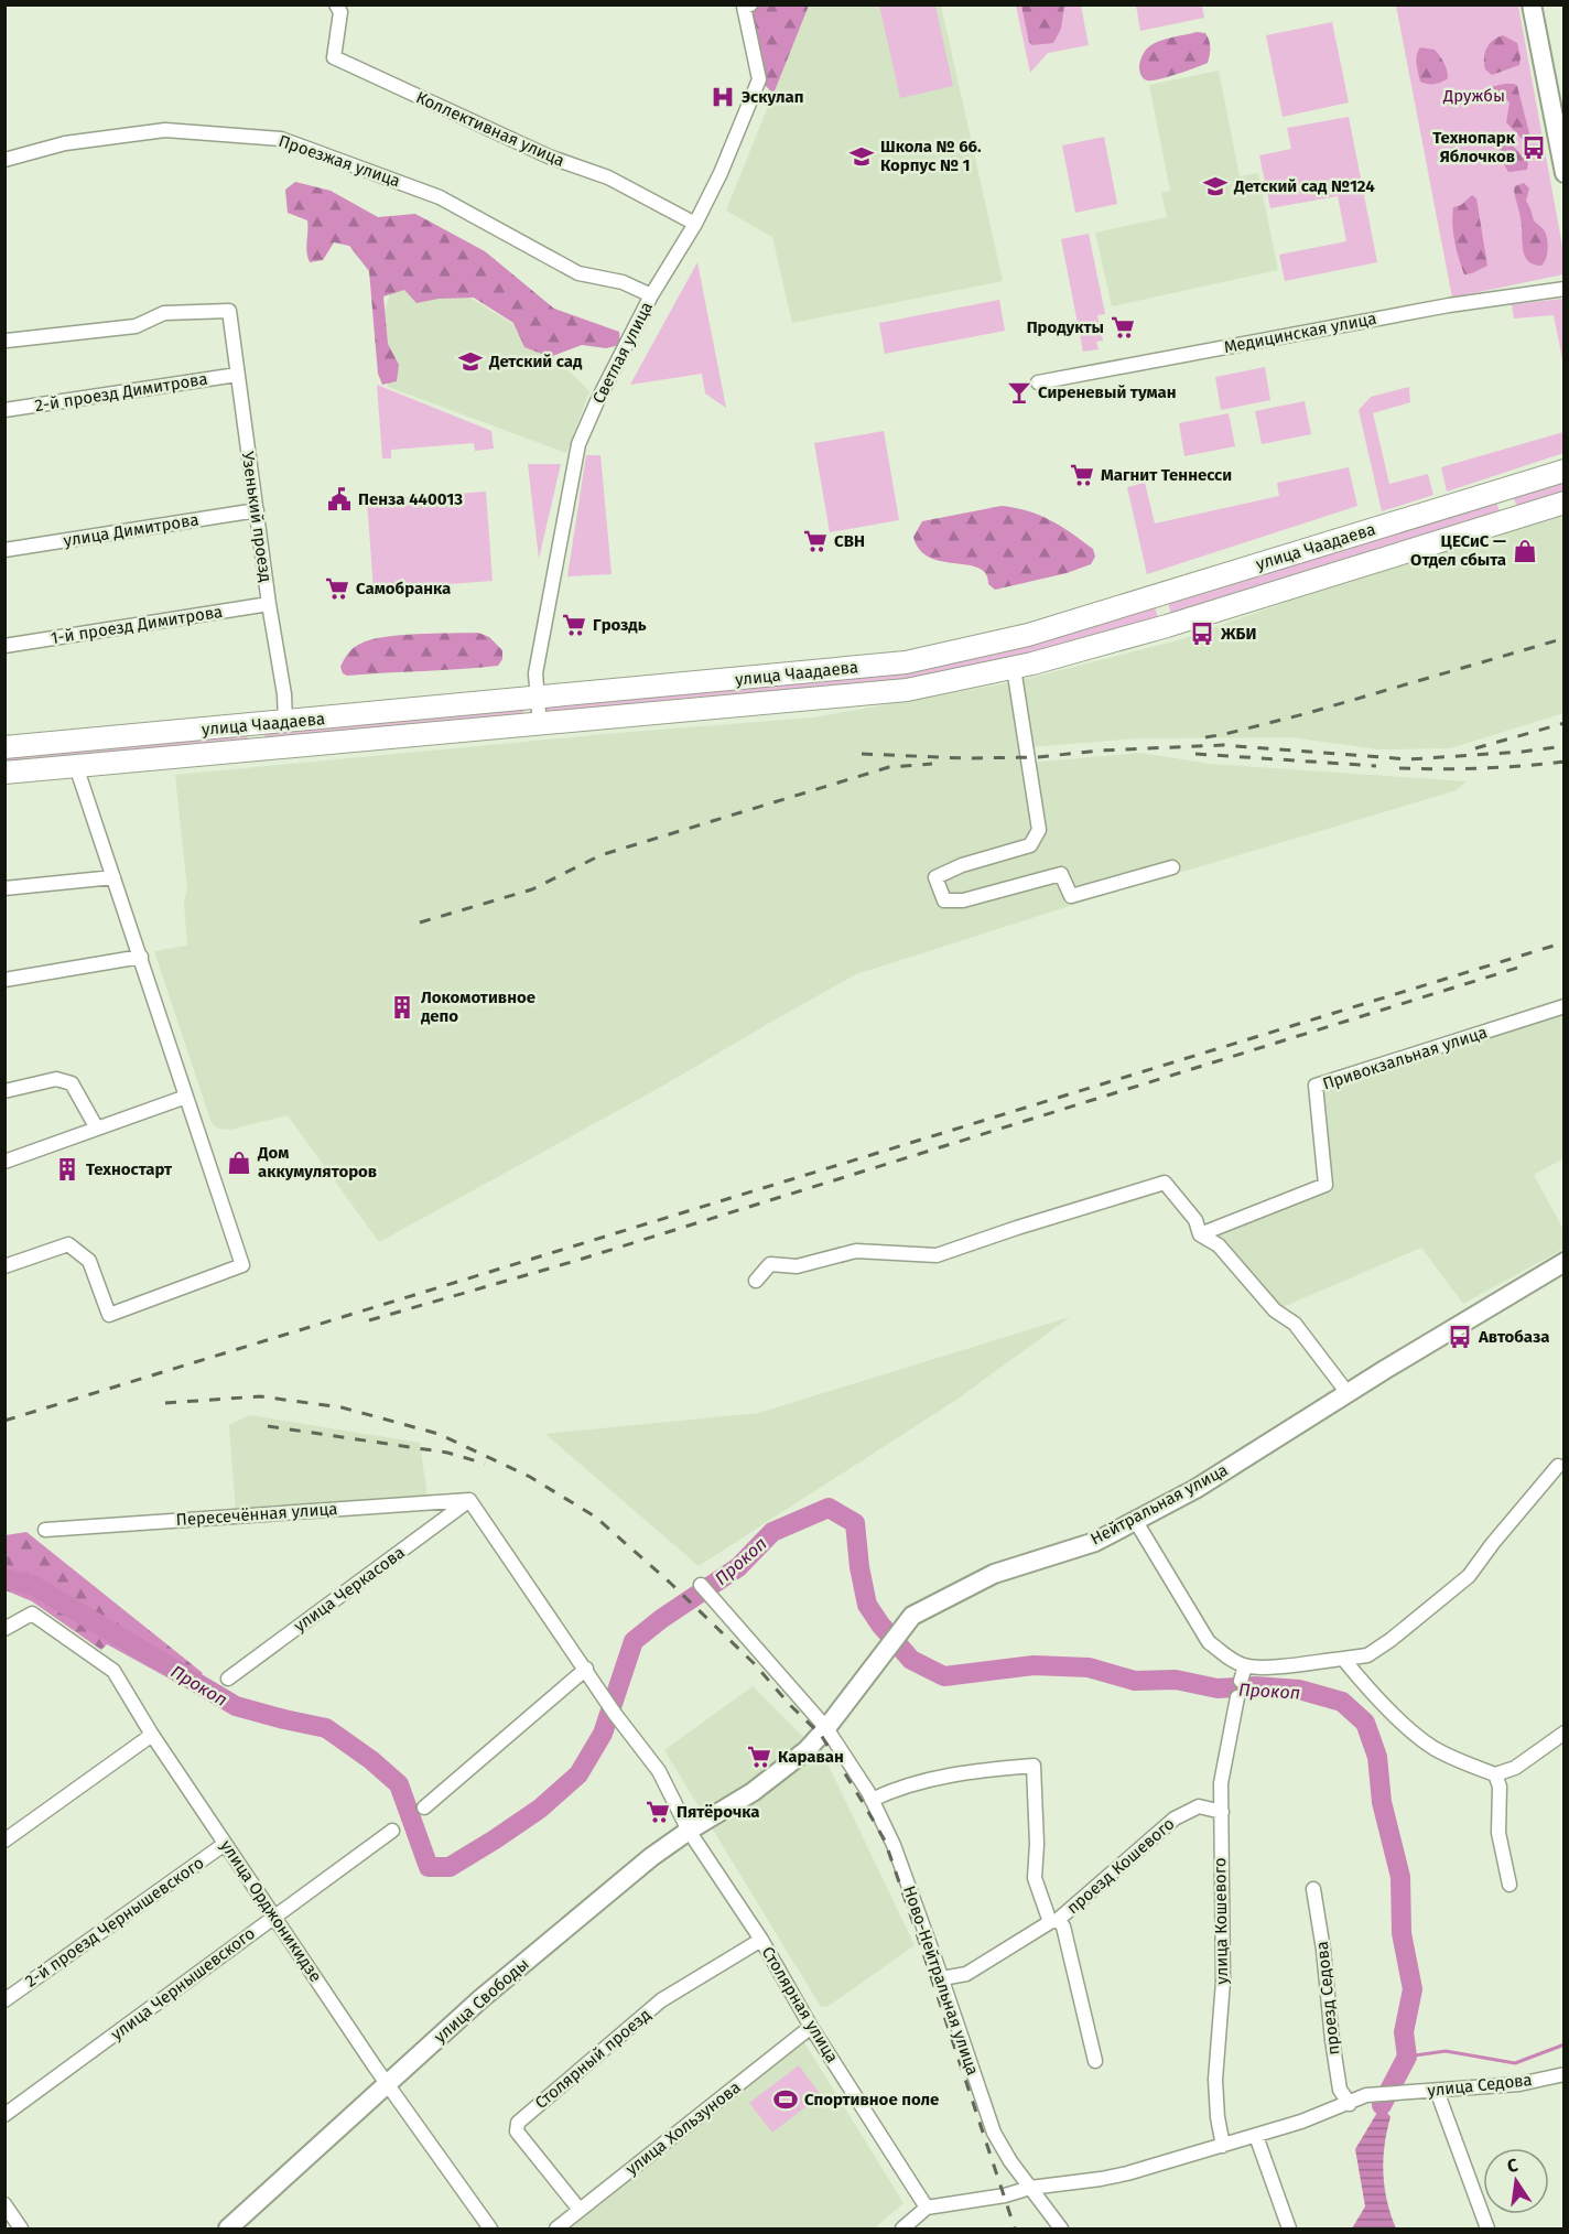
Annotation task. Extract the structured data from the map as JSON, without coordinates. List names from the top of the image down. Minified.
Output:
{"streets":{"main road":["улица Чаадаева","Нейтральная улица","улица Свободы"],"street":["Коллективная улица","Проезжая улица","Медицинская улица","Светлая улица","2-й проезд Димитрова","Узенький проезд","улица Димитрова","1-й проезд Димитрова","Привокзальная улица","Пересечённая улица","улица Черкасова","проезд Кошевого","улица Орджоникидзе","улица Кошевого","2-й проезд Чернышевского","Ново-Нейтральная улица","улица Чернышевского","проезд Седова","Столярная улица","Столярный проезд","улица Седова","улица Хользунова"]},"crossings":[["Коллективная улица","Светлая улица"],["Проезжая улица","Светлая улица"],["Светлая улица","улица Чаадаева"],["2-й проезд Димитрова","Узенький проезд"],["Узенький проезд","улица Димитрова"],["Узенький проезд","улица Чаадаева"],["Узенький проезд","1-й проезд Димитрова"],["Нейтральная улица","Ново-Нейтральная улица"],["Нейтральная улица","улица Свободы"],["Пересечённая улица","улица Черкасова"],["проезд Кошевого","улица Кошевого"],["проезд Кошевого","Ново-Нейтральная улица"],["улица Орджоникидзе","2-й проезд Чернышевского"],["улица Орджоникидзе","улица Чернышевского"],["улица Орджоникидзе","улица Свободы"],["проезд Седова","улица Седова"],["улица Свободы","Столярная улица"],["Столярная улица","Столярный проезд"],["Столярная улица","улица Хользунова"],["Столярный проезд","улица Хользунова"]],"water":["Прокоп"],"parks":["Дружбы"],"places":{"hospital":["Эскулап"],"bus stop":["Технопарк Яблочков","ЖБИ","Автобаза"],"school or university":["Школа № 66. Корпус № 1","Детский сад №124","Детский сад"],"supermarket":["Продукты","Магнит Теннесси","СВН","Самобранка","Гроздь","Караван","Пятёрочка"],"bar":["Сиреневый туман"],"public building":["Пенза 440013"],"shop":["ЦЕСиС — Отдел сбыта","Дом аккумуляторов"],"building":["Локомотивное депо","Техностарт"],"sports":["Спортивное поле"]},"north":"top"}
